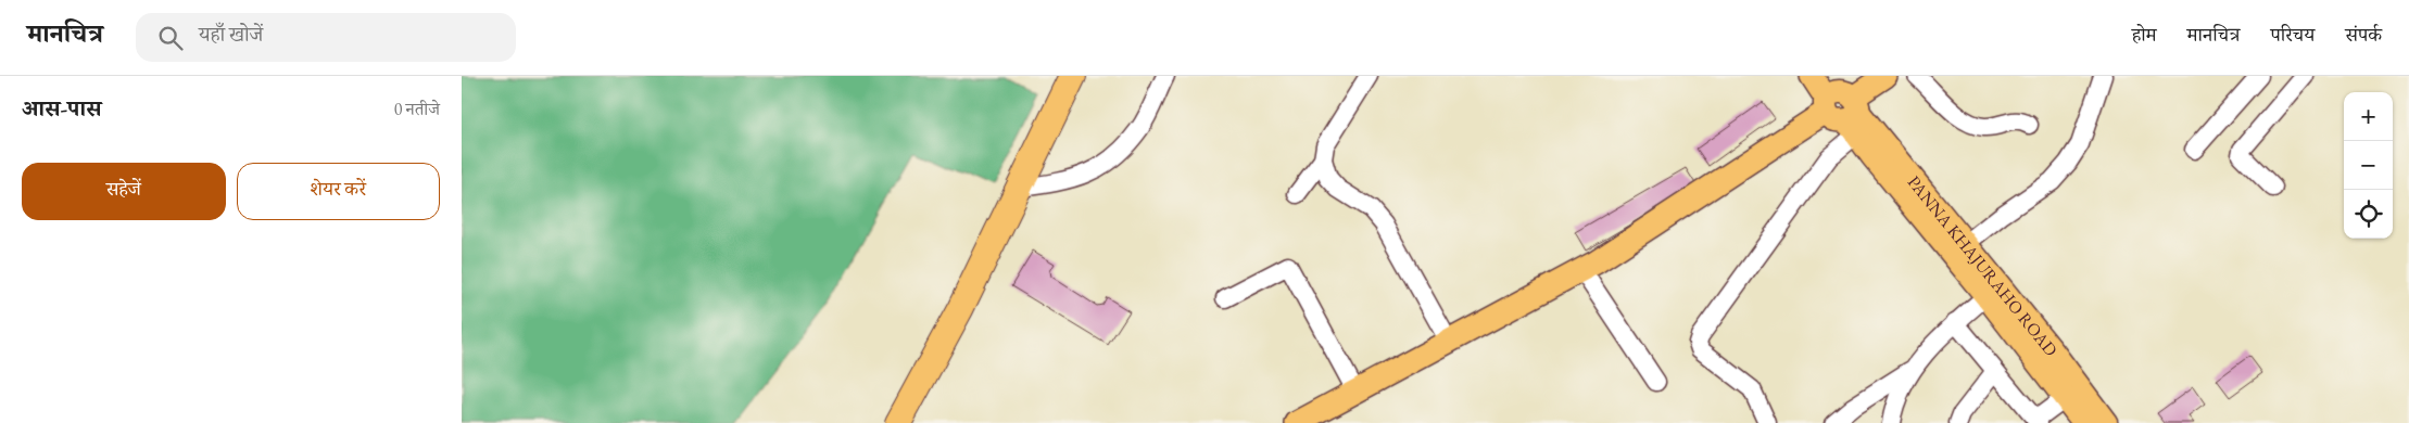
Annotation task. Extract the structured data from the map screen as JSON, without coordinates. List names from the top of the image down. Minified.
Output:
{"streets":{"main road":["PANNA KHAJURAHO ROAD"]},"page":{"header":"मानचित्र","search":"यहाँ खोजें","nav":["होम","मानचित्र","परिचय","संपर्क"],"heading":["आस-पास","0 नतीजे"],"map_buttons":["+","−"],"buttons":["सहेजें","शेयर करें"]}}
